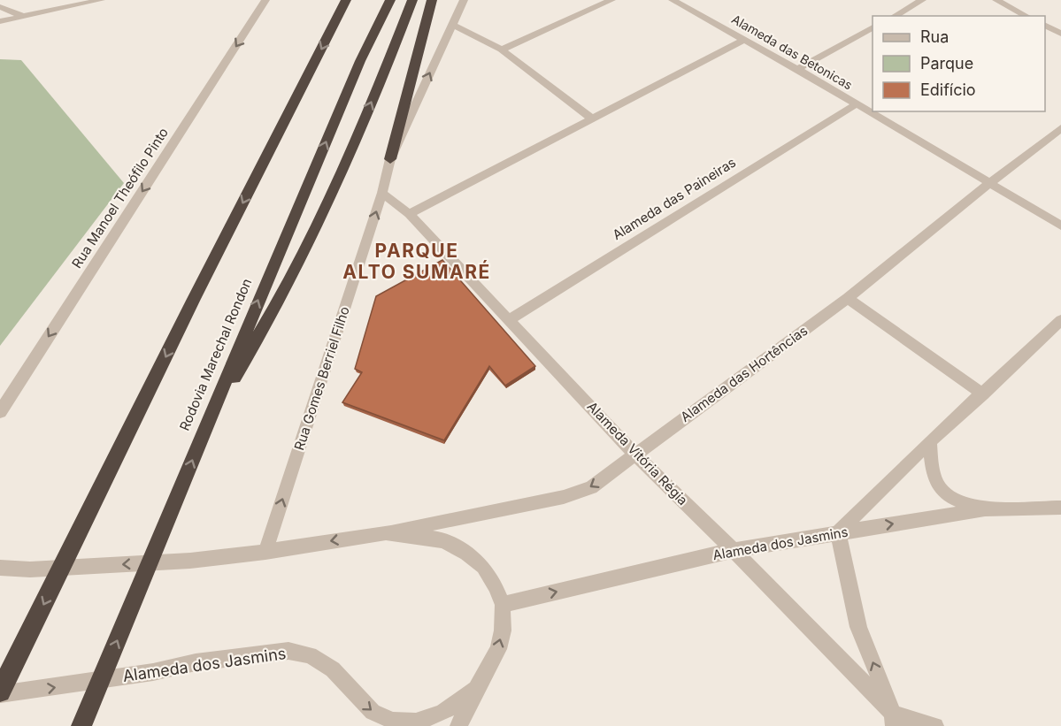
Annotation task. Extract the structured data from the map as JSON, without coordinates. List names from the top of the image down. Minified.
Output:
{"streets":{"highway":["Rodovia Marechal Rondon"],"street":["Alameda das Betonicas","Rua Manoel Theófilo Pinto","Alameda das Paineiras","Alameda das Hortências","Rua Gomes Berriel Filho","Alameda Vitória Régia","Alameda dos Jasmins"]},"crossings":[["Alameda das Betonicas","Alameda das Paineiras"],["Alameda das Betonicas","Alameda das Hortências"],["Alameda das Paineiras","Alameda Vitória Régia"],["Alameda das Hortências","Alameda Vitória Régia"],["Alameda das Hortências","Alameda dos Jasmins"],["Rua Gomes Berriel Filho","Alameda Vitória Régia"],["Rua Gomes Berriel Filho","Alameda dos Jasmins"],["Alameda Vitória Régia","Alameda dos Jasmins"]],"one_way":["Rua Manoel Theófilo Pinto","Rua Gomes Berriel Filho"],"districts":["PARQUE ALTO SUMARÉ"],"legend":["Rua","Parque","Edifício"]}
